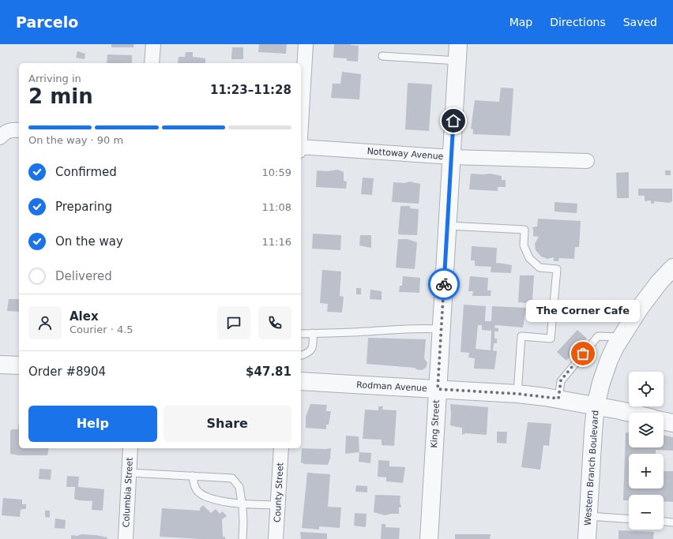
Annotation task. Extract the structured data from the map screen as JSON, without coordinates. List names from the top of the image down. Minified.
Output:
{"streets":{"street":["Nottoway Avenue","Rodman Avenue","King Street","Western Branch Boulevard","Columbia Street","County Street"]},"crossings":[["Nottoway Avenue","King Street"],["Rodman Avenue","King Street"],["Rodman Avenue","Western Branch Boulevard"]],"places":["The Corner Cafe"],"page":{"header":"Parcelo","nav":["Map","Directions","Saved"],"heading":["2 min","Arriving in","11:23–11:28"],"panel":["Alex","Courier · 4.5","Order #8904","$47.81"],"bar":"On the way · 90 m","list":[["Confirmed","10:59"],["Preparing","11:08"],["On the way","11:16"],"Delivered"],"bubble":"The Corner Cafe","map_buttons":["+","−"],"buttons":["Help","Share"]}}
